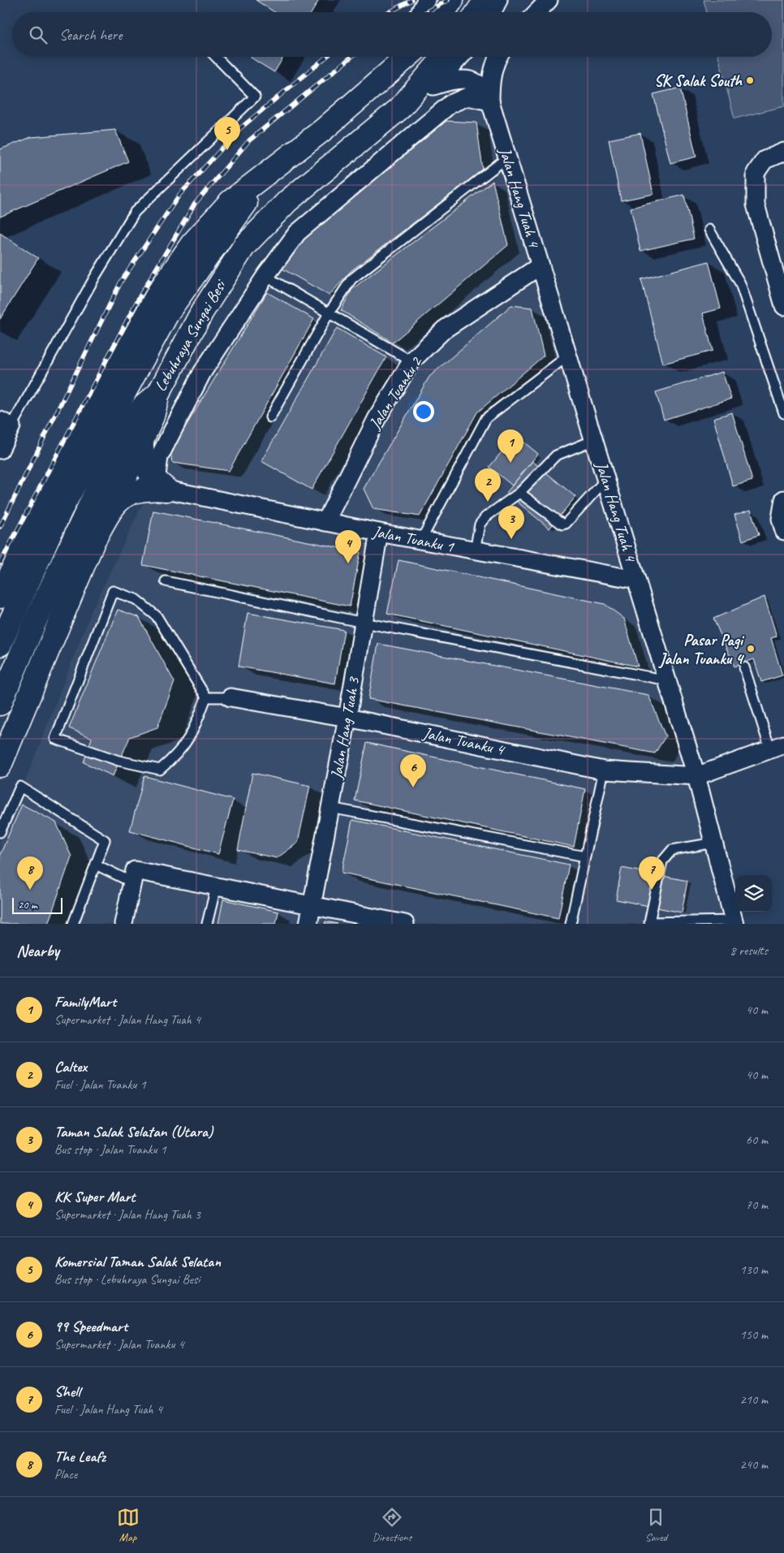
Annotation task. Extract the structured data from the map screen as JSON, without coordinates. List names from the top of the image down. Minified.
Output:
{"streets":{"highway":["Lebuhraya Sungai Besi"],"street":["Jalan Hang Tuah 4","Jalan Tuanku 2","Jalan Tuanku 1","Jalan Hang Tuah 3","Jalan Tuanku 4"]},"crossings":[["Jalan Hang Tuah 4","Jalan Tuanku 2"],["Jalan Hang Tuah 4","Jalan Tuanku 1"],["Jalan Hang Tuah 4","Jalan Tuanku 4"],["Jalan Tuanku 2","Jalan Tuanku 1"],["Jalan Tuanku 1","Jalan Hang Tuah 3"],["Jalan Hang Tuah 3","Jalan Tuanku 4"]],"places":["SK Salak South","Pasar Pagi Jalan Tuanku 4"],"scale_bar":"20 m","page":{"search":"Search here","pins":["5","1","2","3","4","6","7","8"],"scale":"20 m","heading":["Nearby","8 results"],"list":[{"mark":"1","name":"FamilyMart","note":"Supermarket · Jalan Hang Tuah 4","value":"40 m"},{"mark":"2","name":"Caltex","note":"Fuel · Jalan Tuanku 1","value":"40 m"},{"mark":"3","name":"Taman Salak Selatan (Utara)","note":"Bus stop · Jalan Tuanku 1","value":"60 m"},{"mark":"4","name":"KK Super Mart","note":"Supermarket · Jalan Hang Tuah 3","value":"70 m"},{"mark":"5","name":"Komersial Taman Salak Selatan","note":"Bus stop · Lebuhraya Sungai Besi","value":"130 m"},{"mark":"6","name":"99 Speedmart","note":"Supermarket · Jalan Tuanku 4","value":"150 m"},{"mark":"7","name":"Shell","note":"Fuel · Jalan Hang Tuah 4","value":"210 m"},{"mark":"8","name":"The Leafz","note":"Place","value":"240 m"}],"nav":["Map","Directions","Saved"]}}
